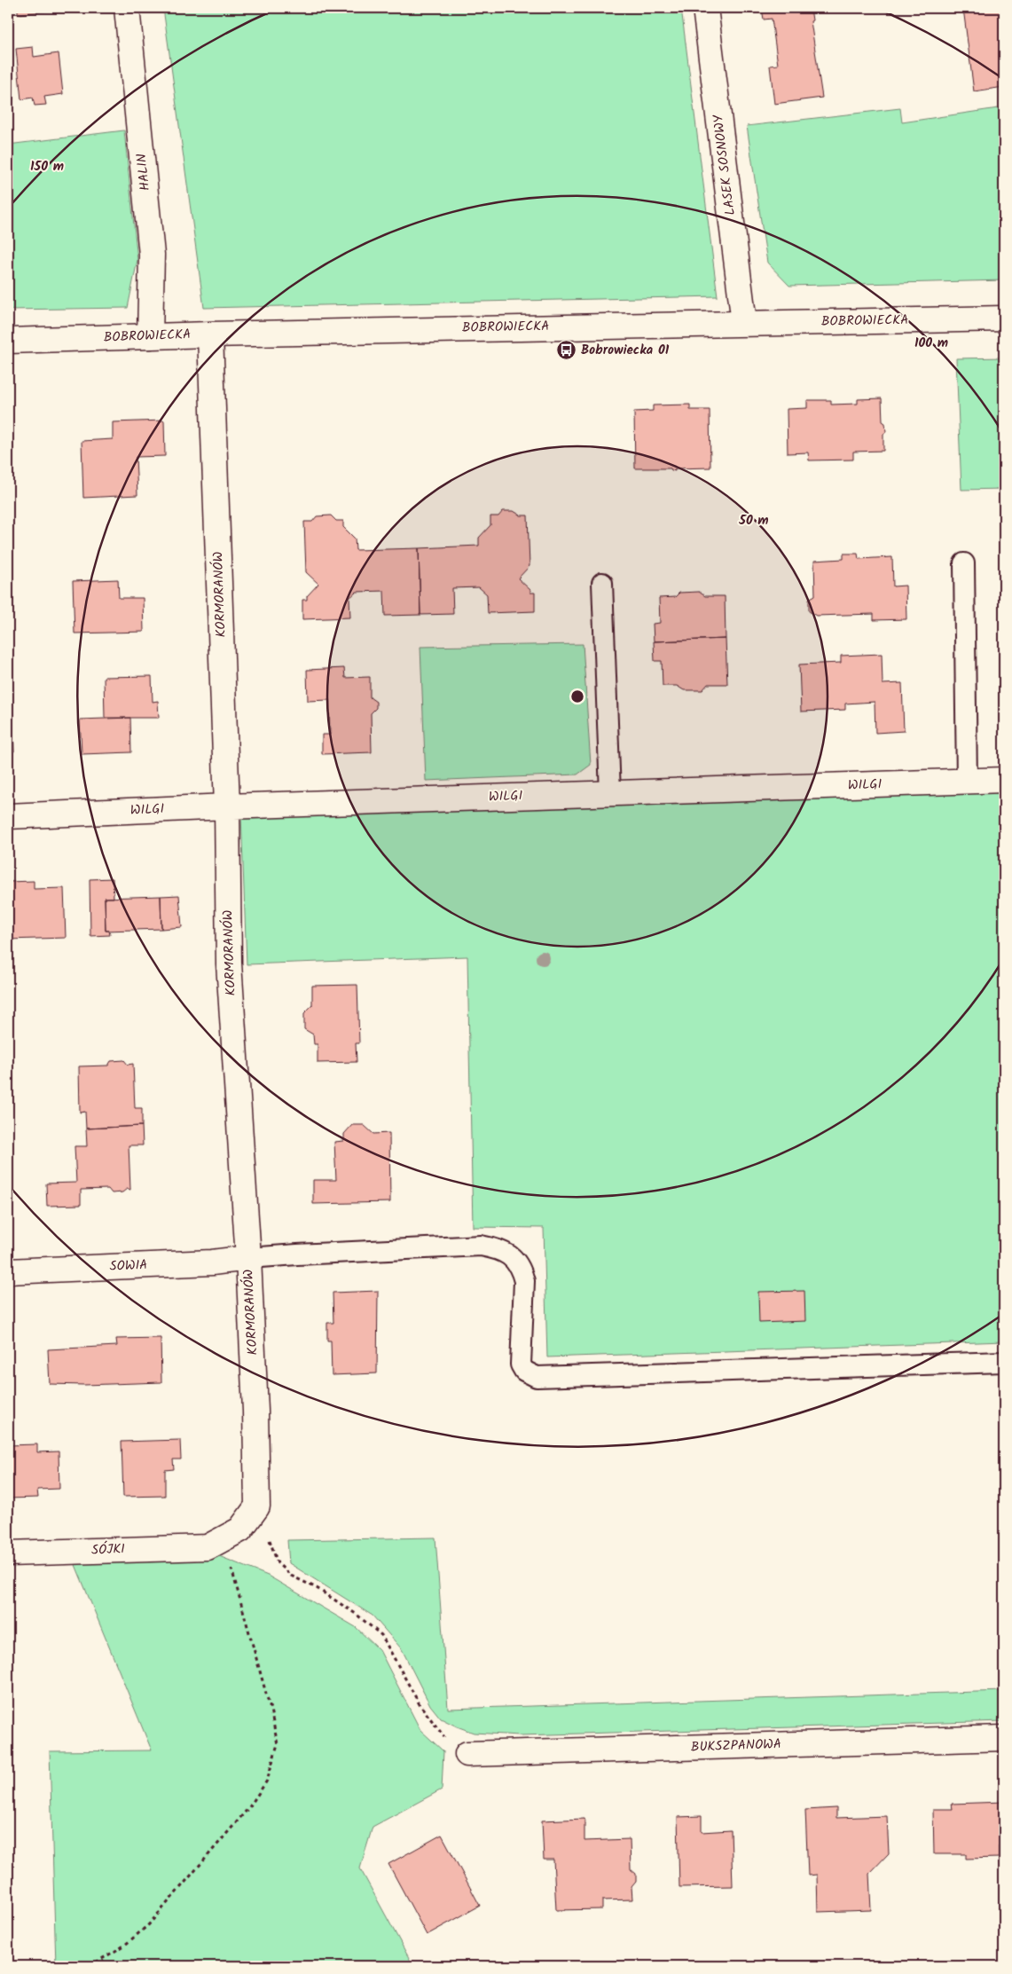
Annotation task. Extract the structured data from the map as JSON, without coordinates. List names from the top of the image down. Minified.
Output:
{"streets":{"street":["LASEK SOSNOWY","HALIN","BOBROWIECKA","KORMORANÓW","WILGI","SOWIA","SÓJKI","BUKSZPANOWA"]},"crossings":[["LASEK SOSNOWY","BOBROWIECKA"],["HALIN","BOBROWIECKA"],["BOBROWIECKA","KORMORANÓW"],["KORMORANÓW","WILGI"],["KORMORANÓW","SOWIA"]],"places":{"bus stop":["Bobrowiecka 01"]},"rings":["150 m","100 m","50 m"]}
